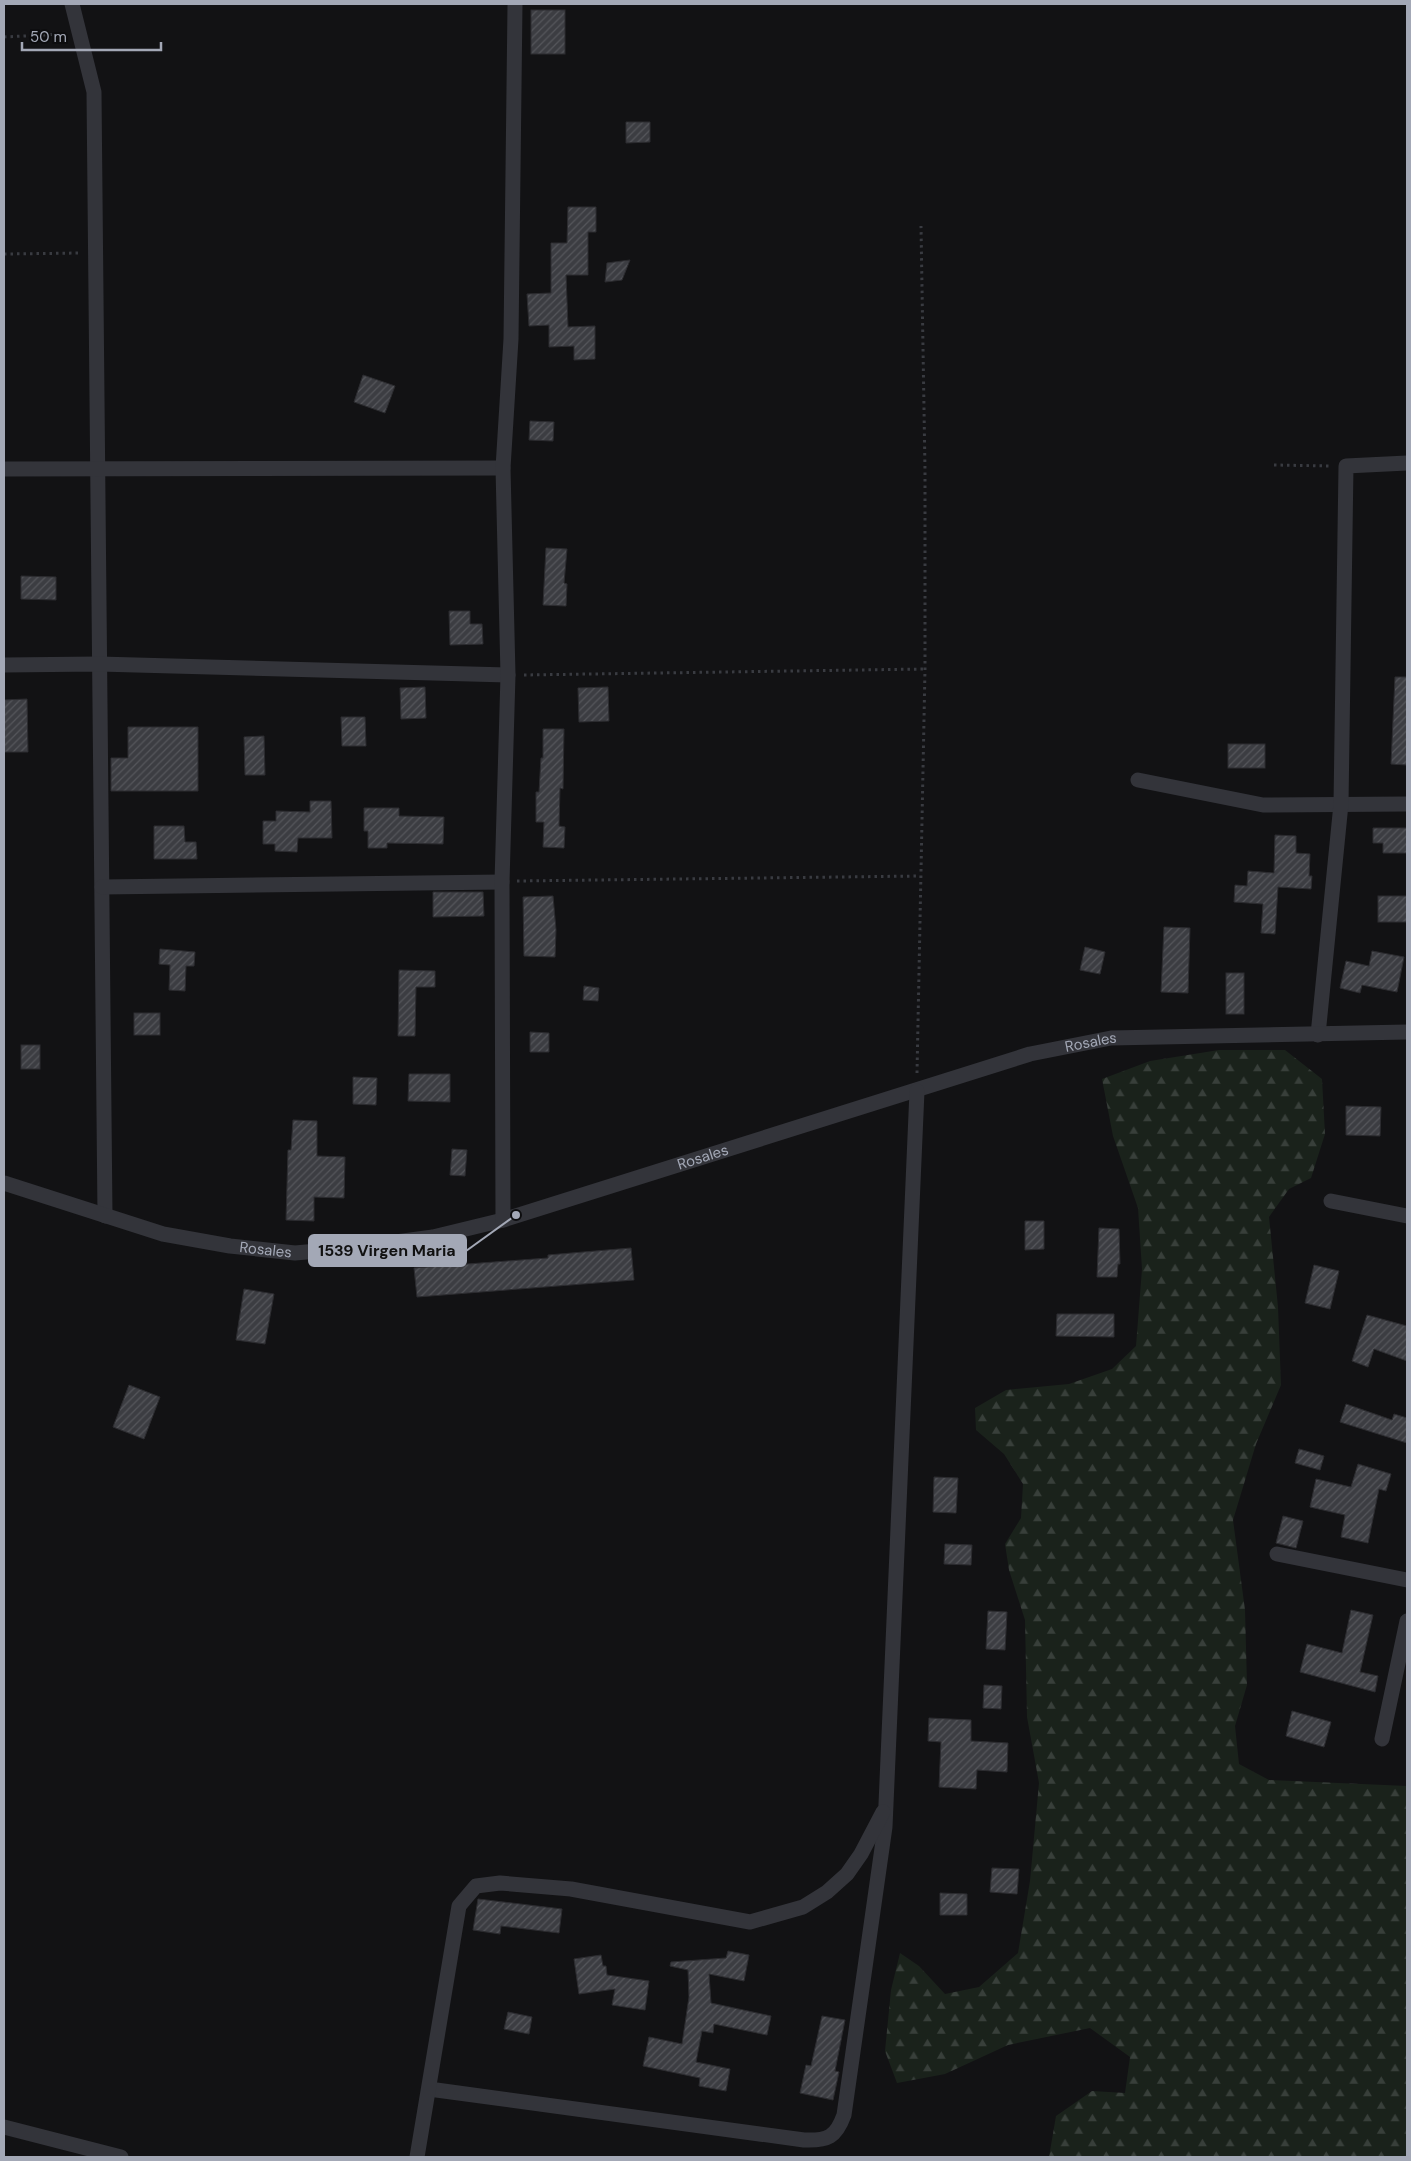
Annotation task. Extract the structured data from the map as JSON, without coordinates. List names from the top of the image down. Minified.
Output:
{"streets":{"street":["Rosales"]},"places":["1539 Virgen Maria"],"scale_bar":"50 m"}
